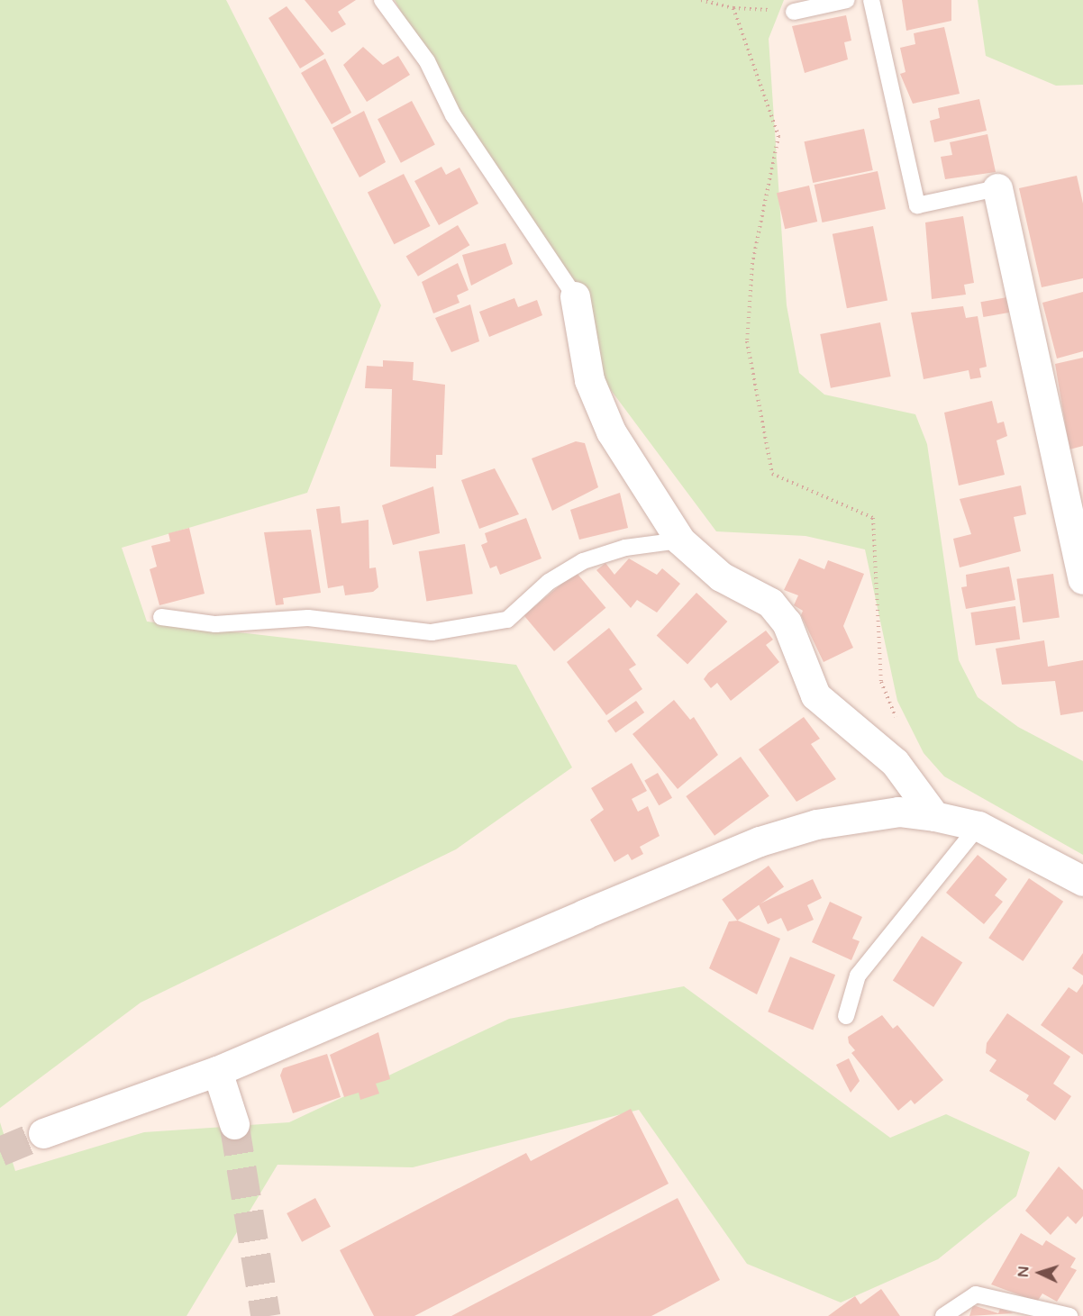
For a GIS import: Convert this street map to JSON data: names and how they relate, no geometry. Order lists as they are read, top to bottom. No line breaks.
{"north":"left"}
